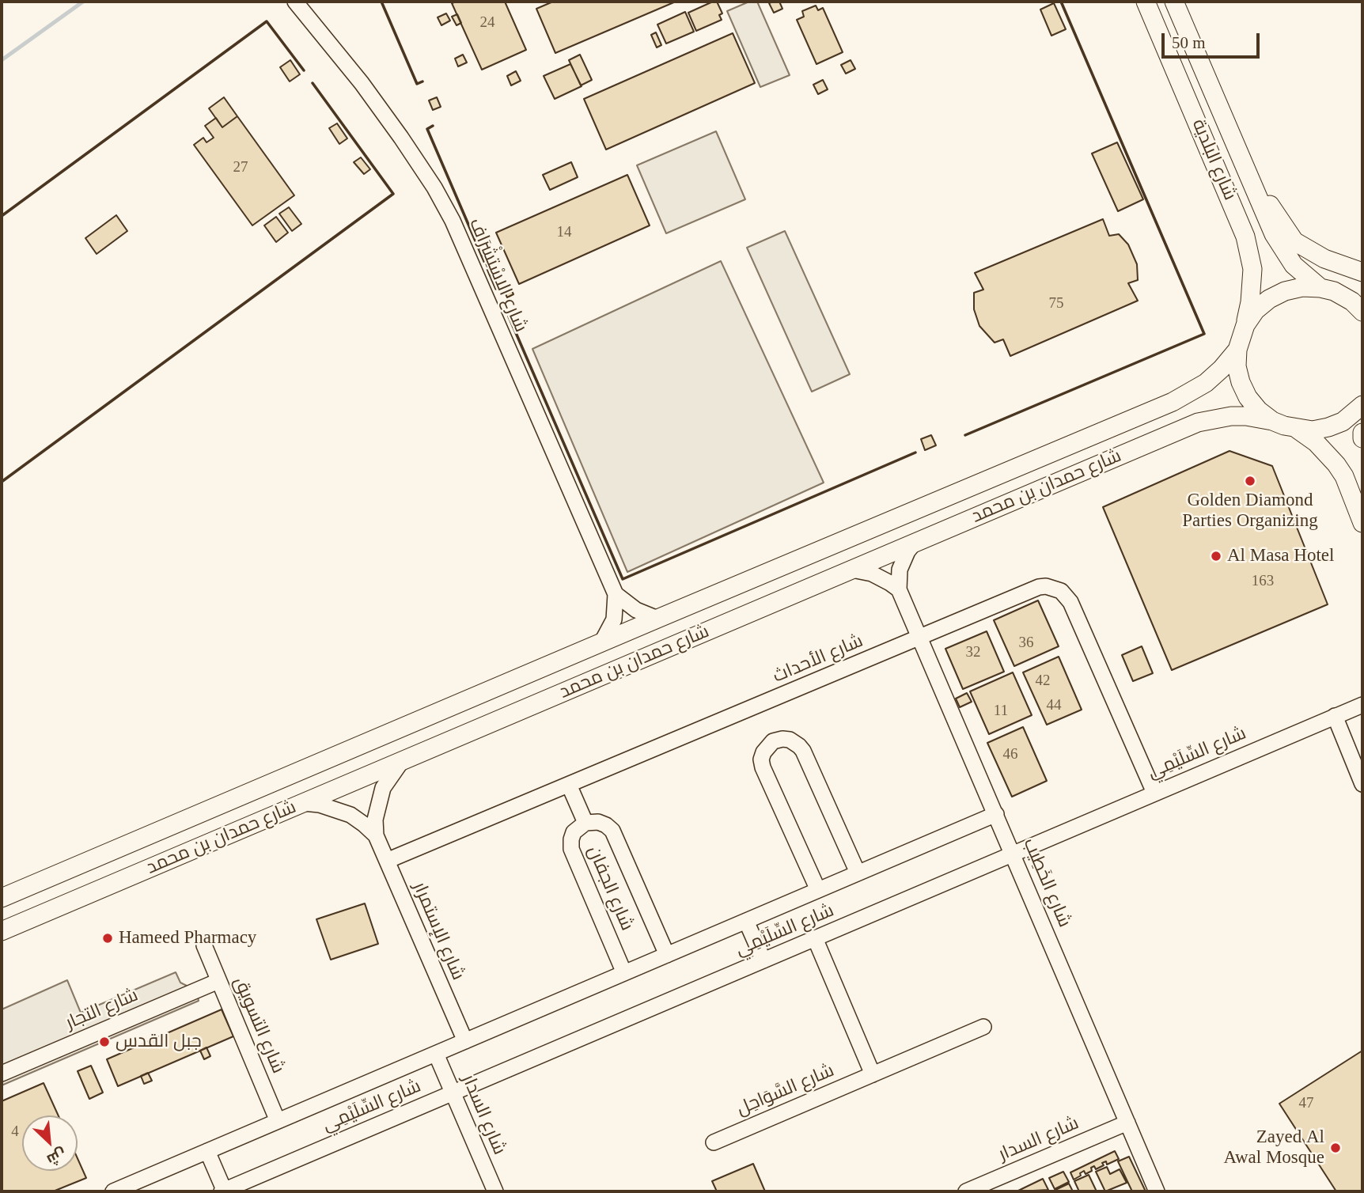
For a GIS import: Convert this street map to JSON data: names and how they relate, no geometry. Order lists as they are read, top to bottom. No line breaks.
{"streets":{"main road":["شارع البلدية","شارع حمدان بن محمد"],"street":["شارع الاسْتِشْرَاف","شارع الأحداث","شارع السِّلَيْمِي","شارع الخَطِيب","شارع الجفان","شارع الإستمرار","شارع التجار","شارع التسويق","شارع السَّوَاحِل","شارع السدار"]},"crossings":[["شارع الاسْتِشْرَاف","شارع حمدان بن محمد"],["شارع حمدان بن محمد","شارع الخَطِيب"],["شارع حمدان بن محمد","شارع الإستمرار"],["شارع الأحداث","شارع السِّلَيْمِي"],["شارع الأحداث","شارع الخَطِيب"],["شارع الأحداث","شارع الجفان"],["شارع الأحداث","شارع الإستمرار"],["شارع السِّلَيْمِي","شارع الخَطِيب"],["شارع السِّلَيْمِي","شارع الجفان"],["شارع السِّلَيْمِي","شارع الإستمرار"],["شارع السِّلَيْمِي","شارع التسويق"],["شارع السِّلَيْمِي","شارع السدار"],["شارع الخَطِيب","شارع السدار"],["شارع التجار","شارع التسويق"]],"places":["Golden Diamond Parties Organizing","Al Masa Hotel","Hameed Pharmacy","جبل القدس","Zayed Al Awal Mosque"],"house_numbers":["24","27","14","75","163","36","32","42","44","11","46","47","4"],"scale_bar":"50 m","north":"bottom right"}
